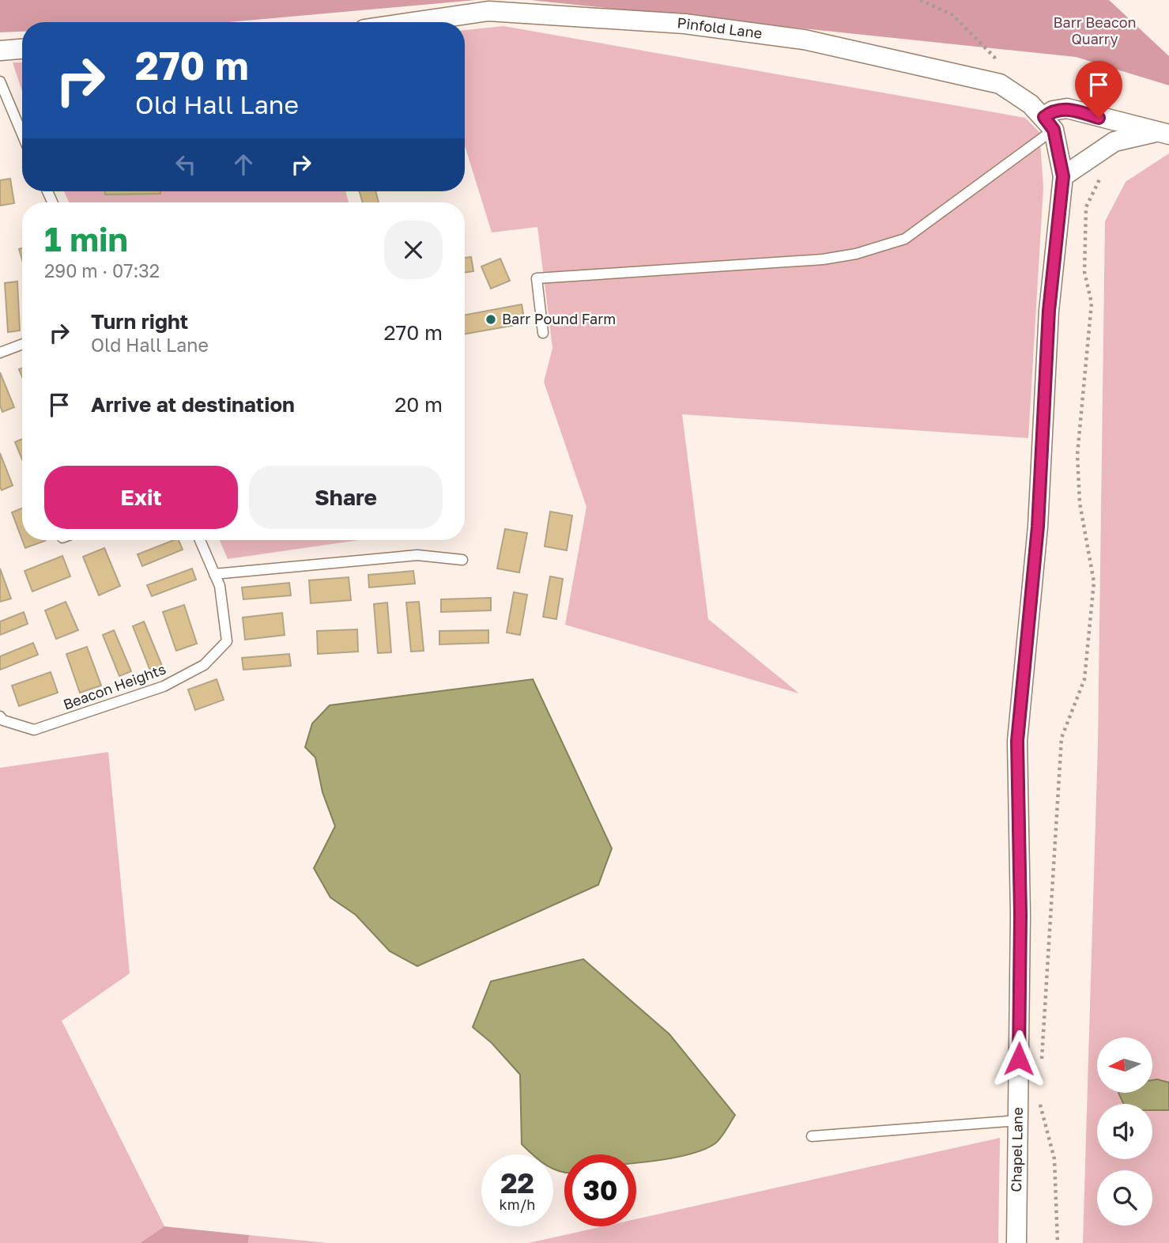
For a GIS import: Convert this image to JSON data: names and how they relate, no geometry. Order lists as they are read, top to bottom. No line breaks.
{"streets":{"street":["Pinfold Lane","Chapel Lane"],"lane":["Beacon Heights"]},"crossings":[["Pinfold Lane","Chapel Lane"]],"parks":["Barr Beacon Quarry"],"places":["Barr Pound Farm"],"north":"left","page":{"turn":["270 m","Old Hall Lane"],"heading":["1 min","290 m · 07:32"],"list":[{"name":"Turn right","note":"Old Hall Lane","value":"270 m"},{"name":"Arrive at destination","value":"20 m"}],"buttons":["Exit","Share"],"speed":"22 km/h","limit":"30"}}
